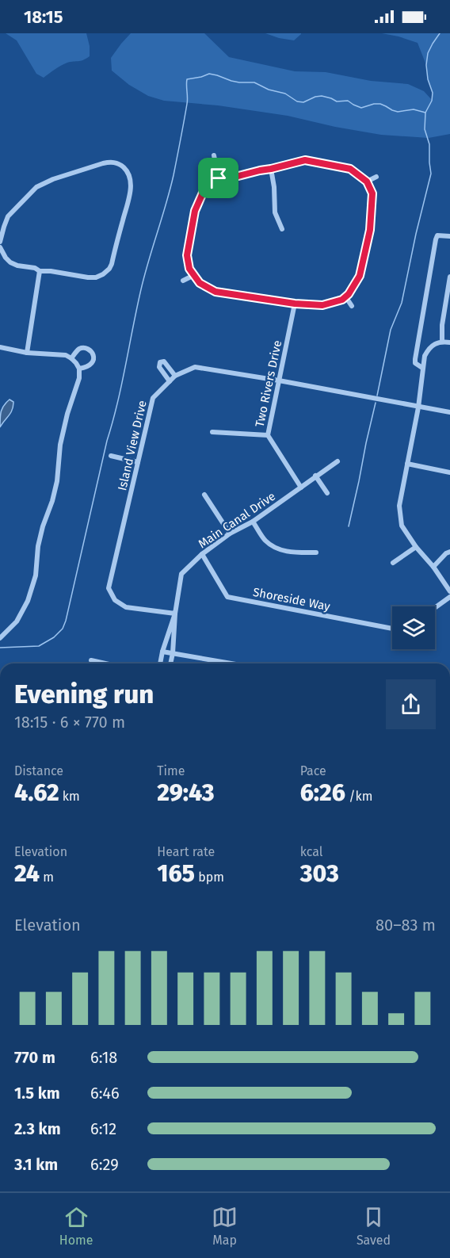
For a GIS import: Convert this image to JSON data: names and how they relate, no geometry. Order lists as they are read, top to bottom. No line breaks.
{"streets":{"street":["Two Rivers Drive","Island View Drive","Main Canal Drive","Shoreside Way"]},"crossings":[["Two Rivers Drive","Island View Drive"],["Two Rivers Drive","Main Canal Drive"],["Island View Drive","Main Canal Drive"],["Main Canal Drive","Shoreside Way"]],"page":{"status":"18:15","heading":["Evening run","18:15 · 6 × 770 m"],"stats":[["Distance","4.62 km"],["Time","29:43"],["Pace","6:26 /km"],["Elevation","24 m"],["Heart rate","165 bpm"],["kcal","303"]],"chart":["Elevation","80–83 m"],"list":[{"name":"770 m","note":"6:18"},{"name":"1.5 km","note":"6:46"},{"name":"2.3 km","note":"6:12"},{"name":"3.1 km","note":"6:29"}],"tabs":["Home","Map","Saved"]}}
